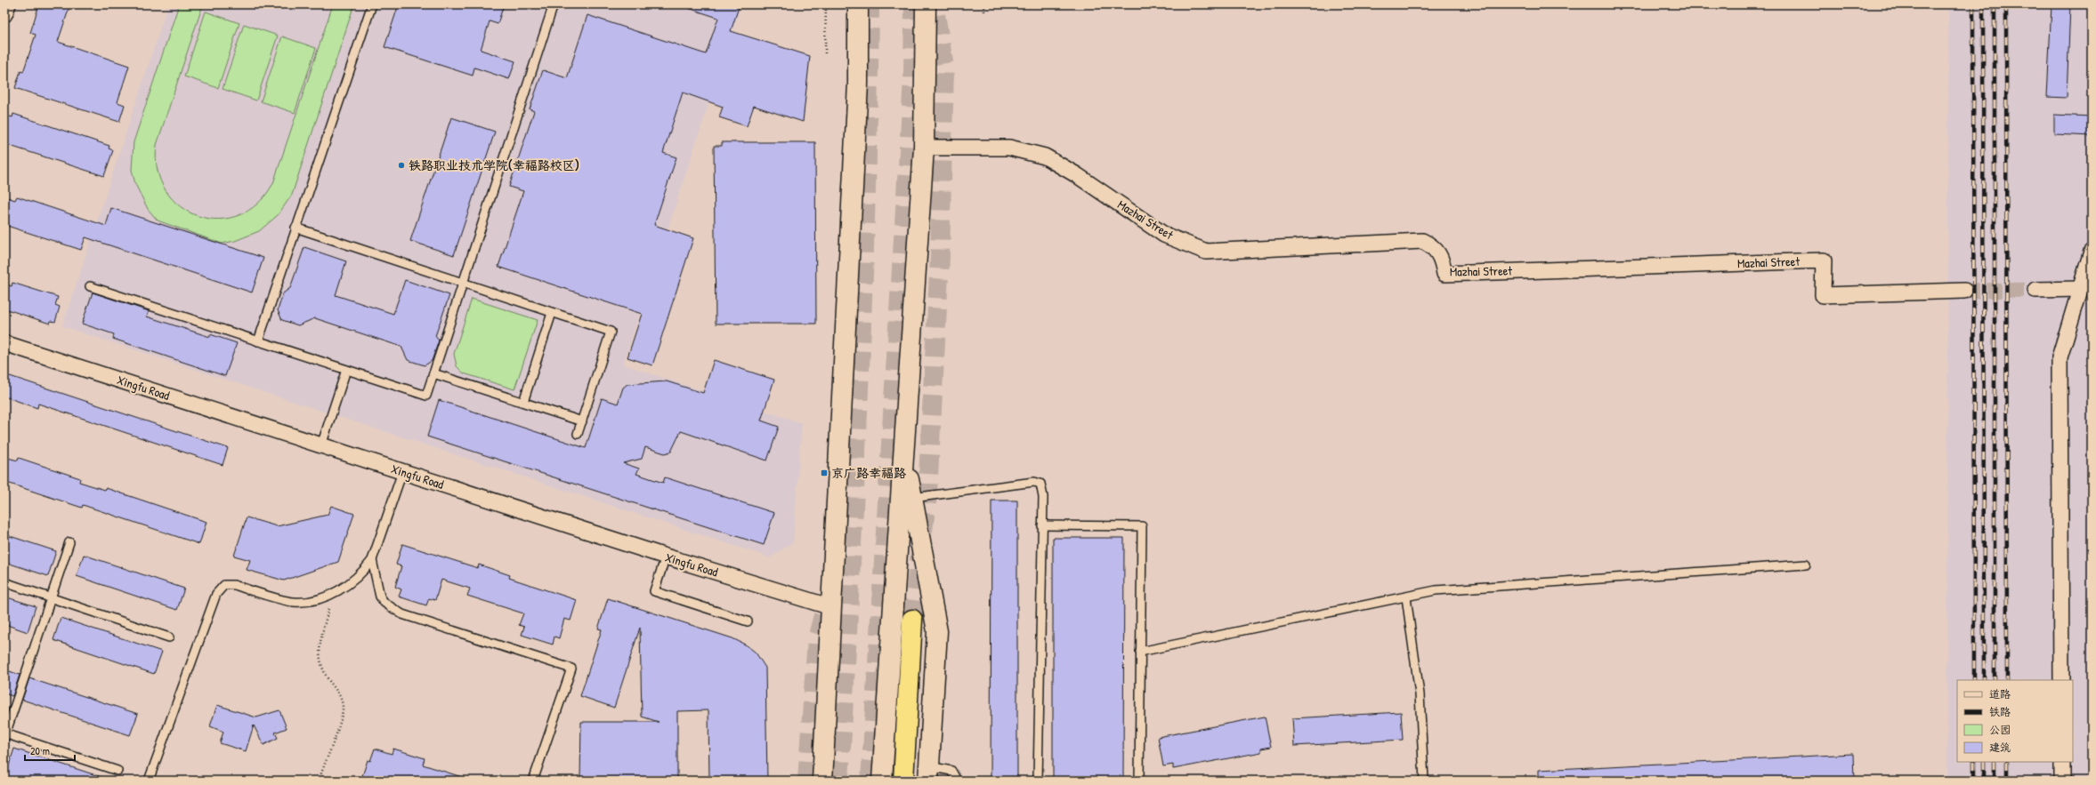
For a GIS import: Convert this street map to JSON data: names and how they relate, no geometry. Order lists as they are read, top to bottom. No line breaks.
{"streets":{"street":["Mazhai Street","Xingfu Road"]},"places":{"other":["铁路职业技术学院(幸福路校区)"],"transit":["京广路幸福路"]},"legend":["道路","铁路","公园","建筑"],"scale_bar":"20 m"}
